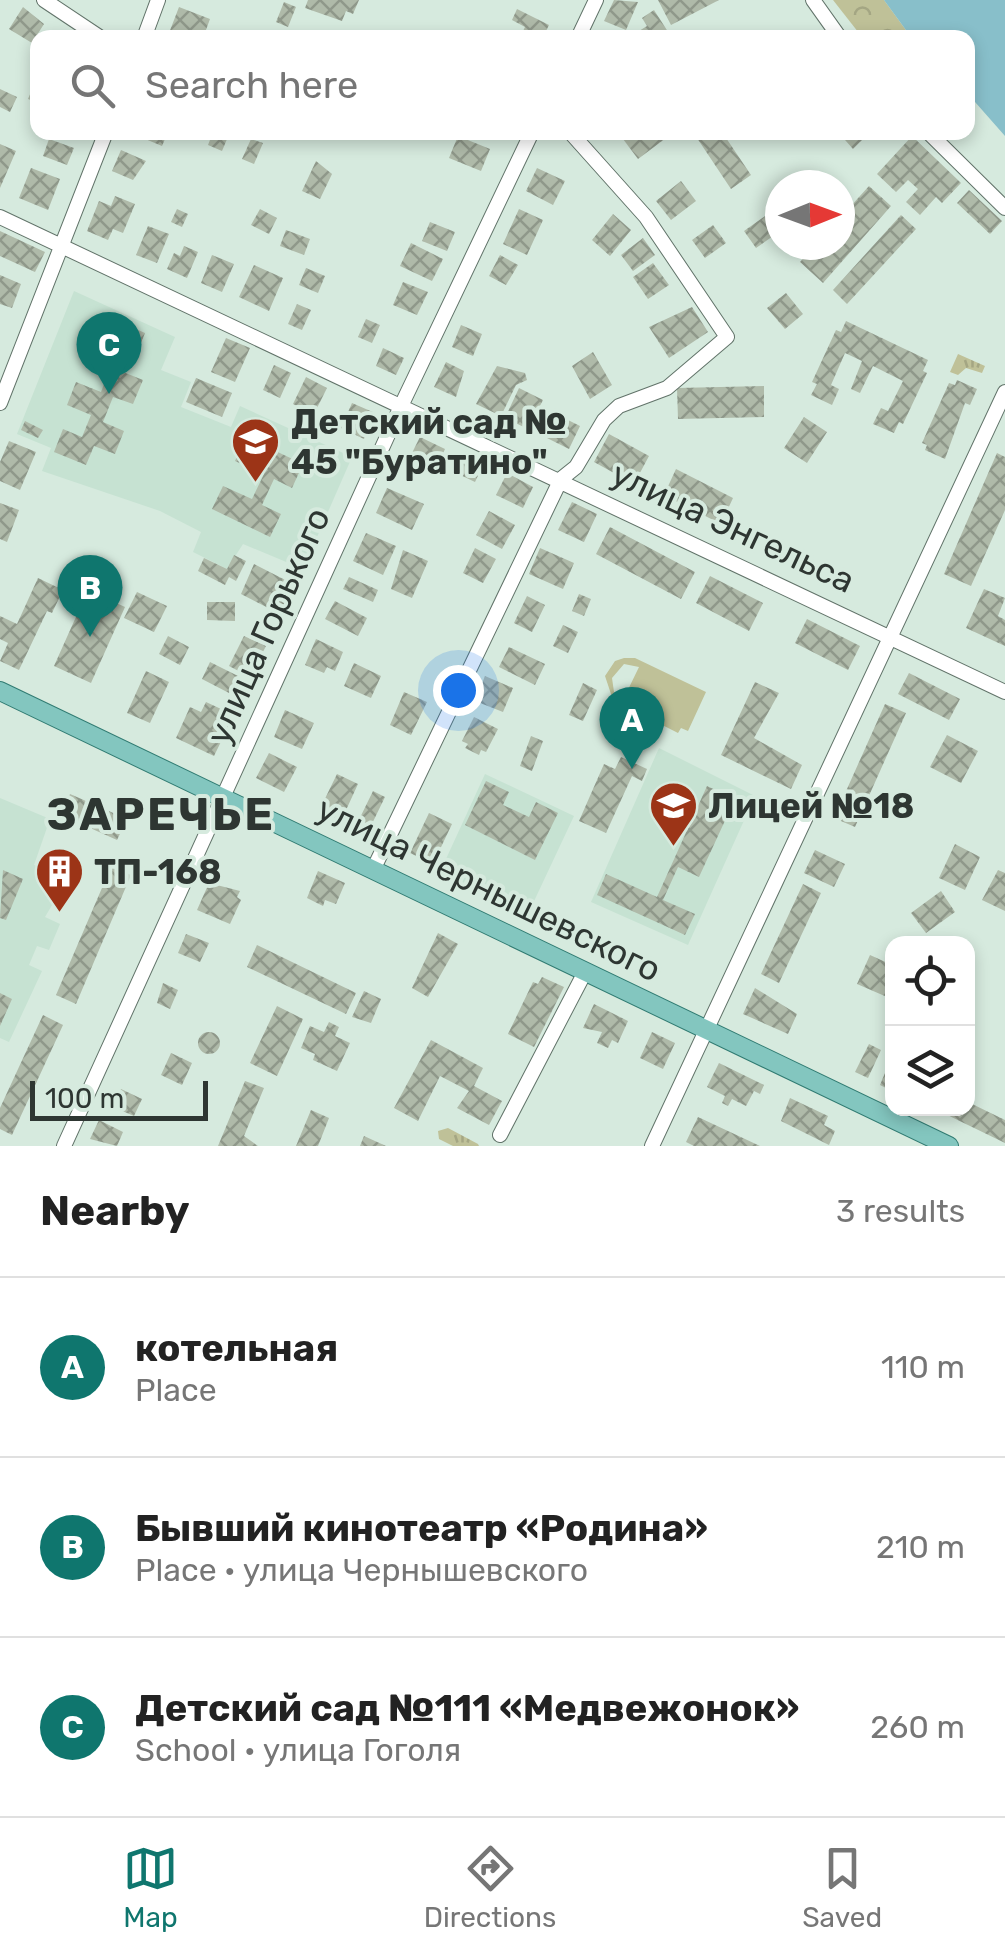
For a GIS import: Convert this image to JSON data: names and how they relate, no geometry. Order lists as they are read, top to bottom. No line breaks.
{"streets":{"main road":["улица Чернышевского"],"street":["улица Энгельса","улица Горького"]},"crossings":[["улица Энгельса","улица Горького"],["улица Горького","улица Чернышевского"]],"districts":["ЗАРЕЧЬЕ"],"places":{"school or university":["Детский сад № 45 \"Буратино\"","Лицей №18"],"building":["ТП-168"]},"scale_bar":"100 m","north":"right","page":{"search":"Search here","pins":["C","B","A"],"scale":"100 m","heading":["Nearby","3 results"],"list":[{"mark":"A","name":"котельная","note":"Place","value":"110 m"},{"mark":"B","name":"Бывший кинотеатр «Родина»","note":"Place · улица Чернышевского","value":"210 m"},{"mark":"C","name":"Детский сад №111 «Медвежонок»","note":"School · улица Гоголя","value":"260 m"}],"nav":["Map","Directions","Saved"]}}
